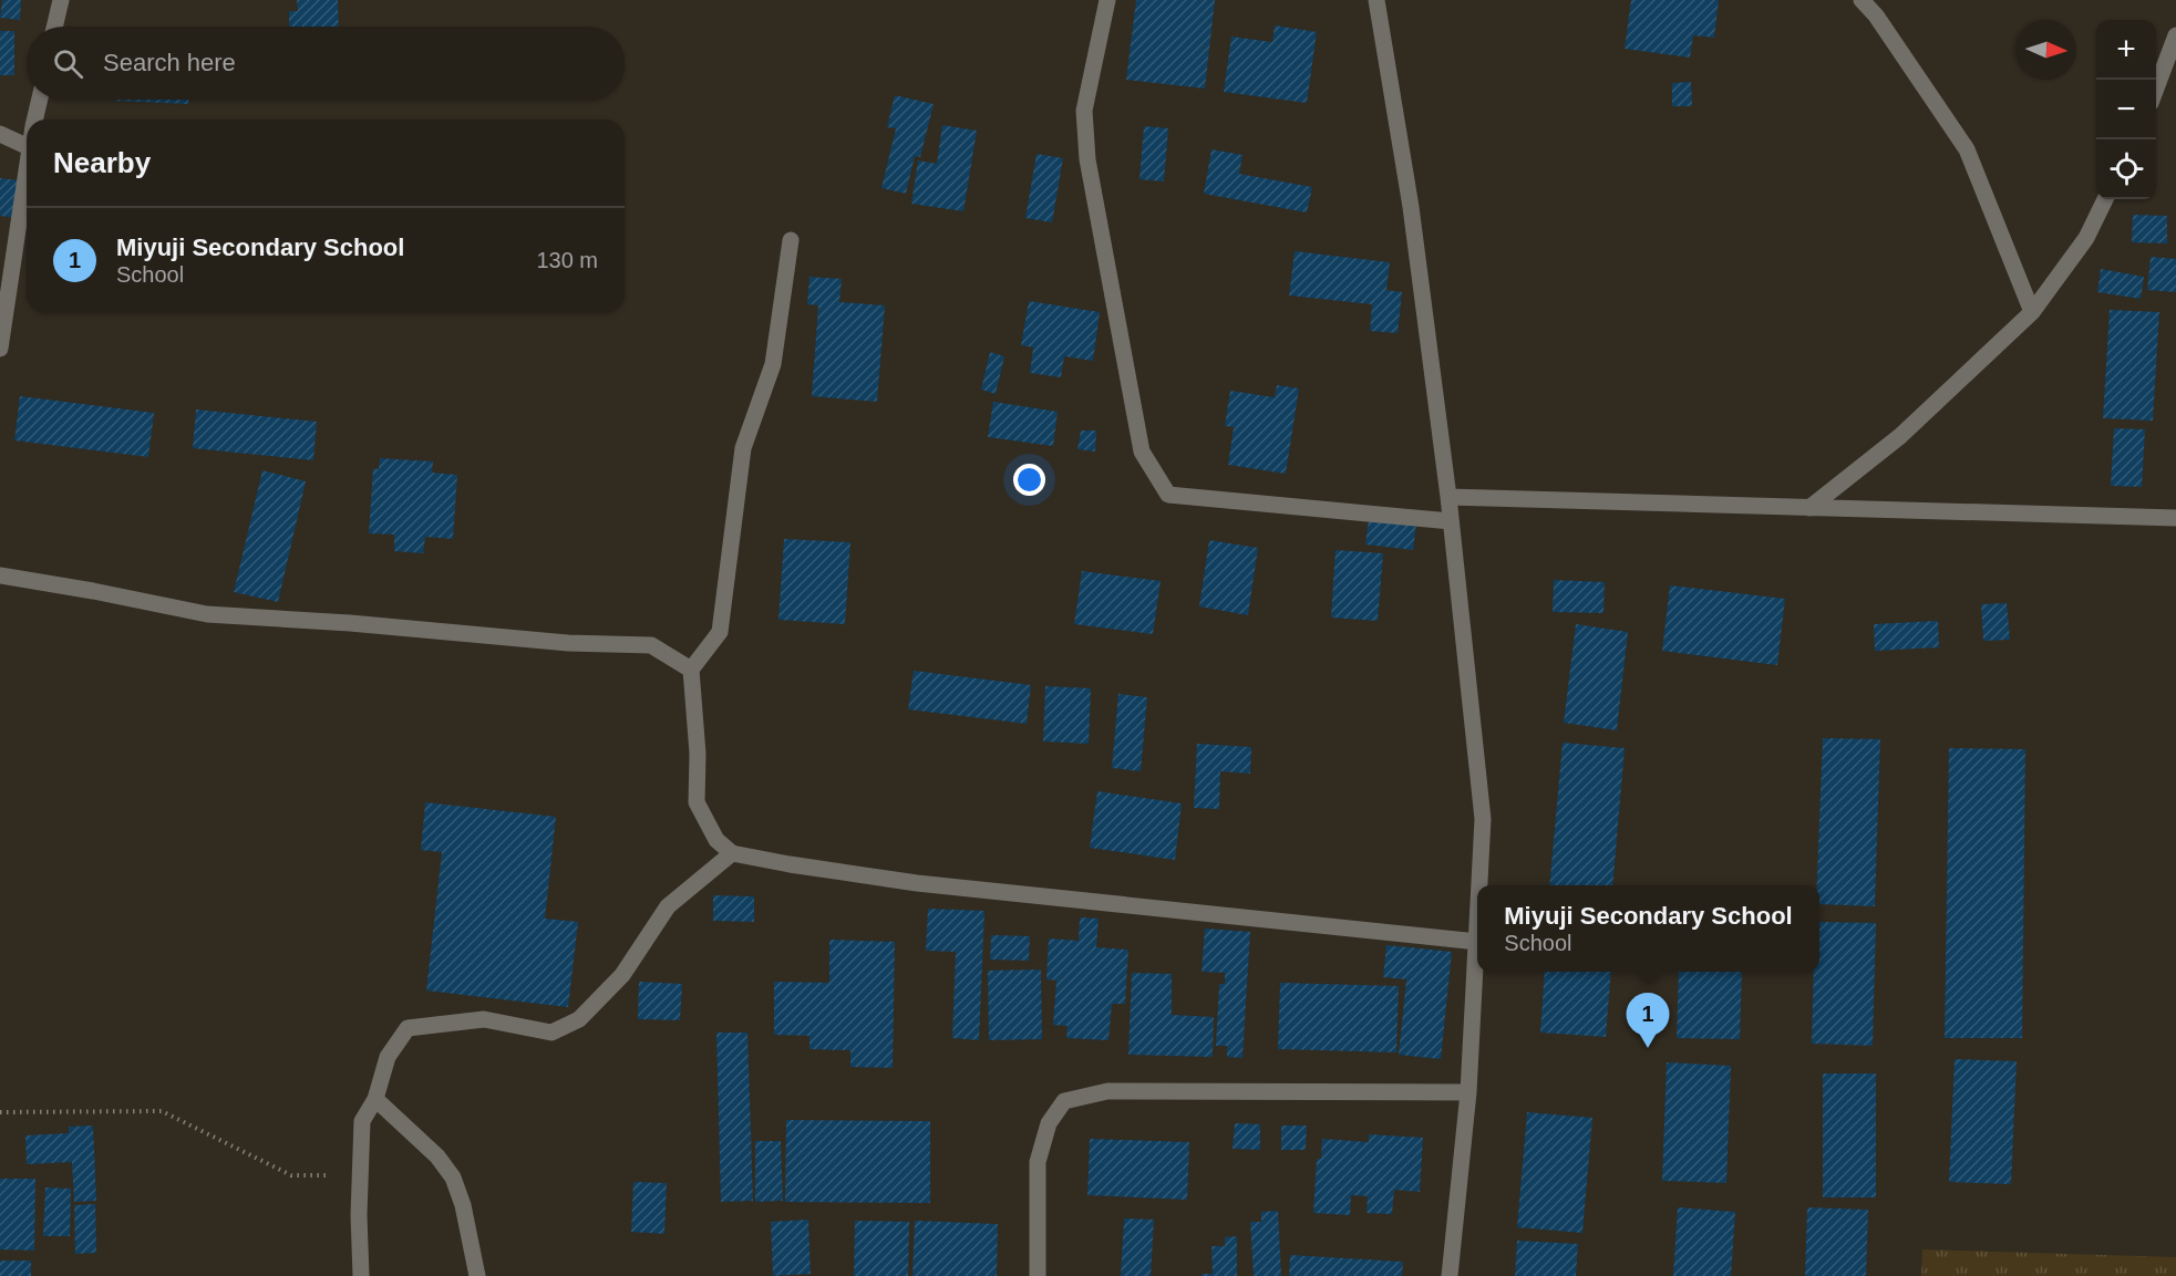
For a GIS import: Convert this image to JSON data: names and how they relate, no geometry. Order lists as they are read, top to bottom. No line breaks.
{"north":"right","page":{"map_buttons":["+","−"],"search":"Search here","heading":"Nearby","list":[{"mark":"1","name":"Miyuji Secondary School","note":"School","value":"130 m"}],"popup":["Miyuji Secondary School","School"],"pins":"1"}}
